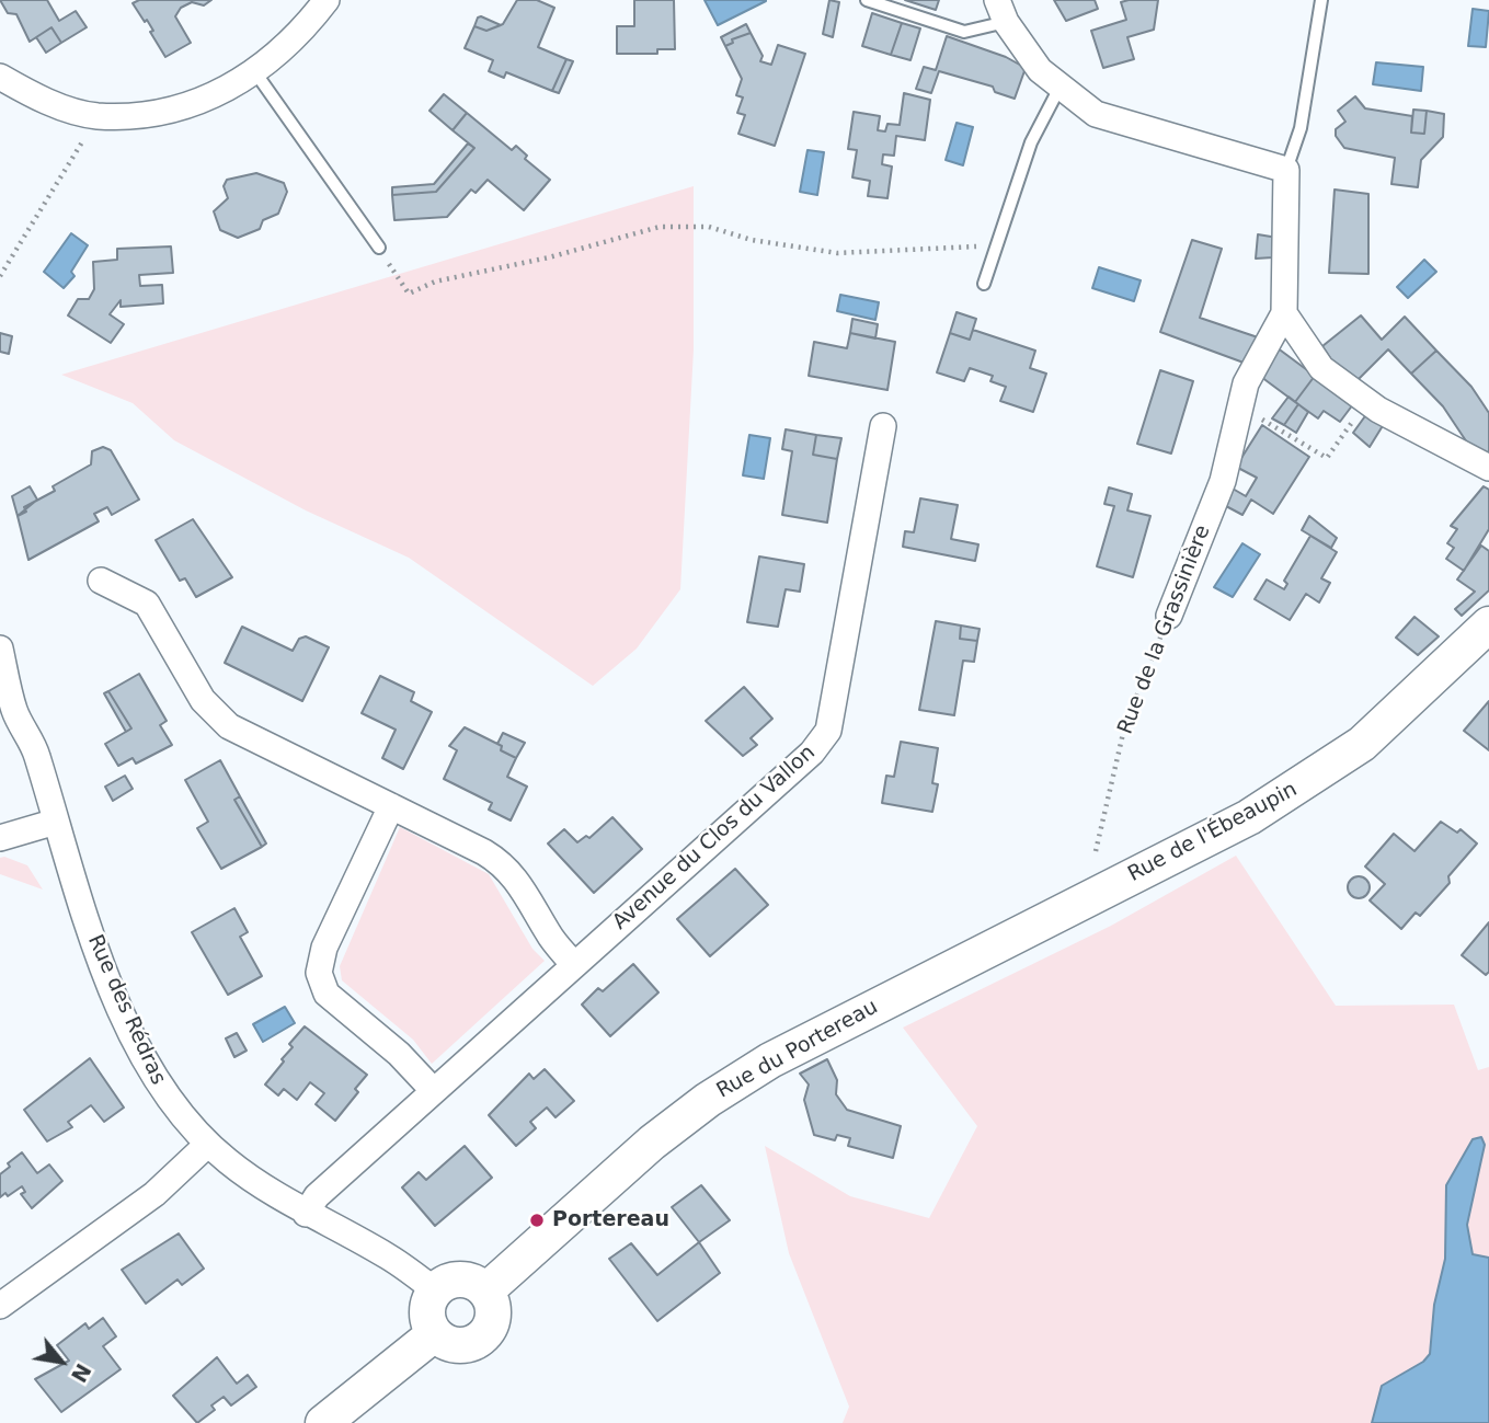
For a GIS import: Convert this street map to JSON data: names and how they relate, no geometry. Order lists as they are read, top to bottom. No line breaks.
{"streets":{"street":["Rue de la Grassinière","Rue de l'Ébeaupin","Avenue du Clos du Vallon","Rue des Rédras","Rue du Portereau"]},"crossings":[["Rue de l'Ébeaupin","Rue du Portereau"],["Avenue du Clos du Vallon","Rue des Rédras"],["Rue des Rédras","Rue du Portereau"]],"places":["Portereau"],"north":"bottom right"}
